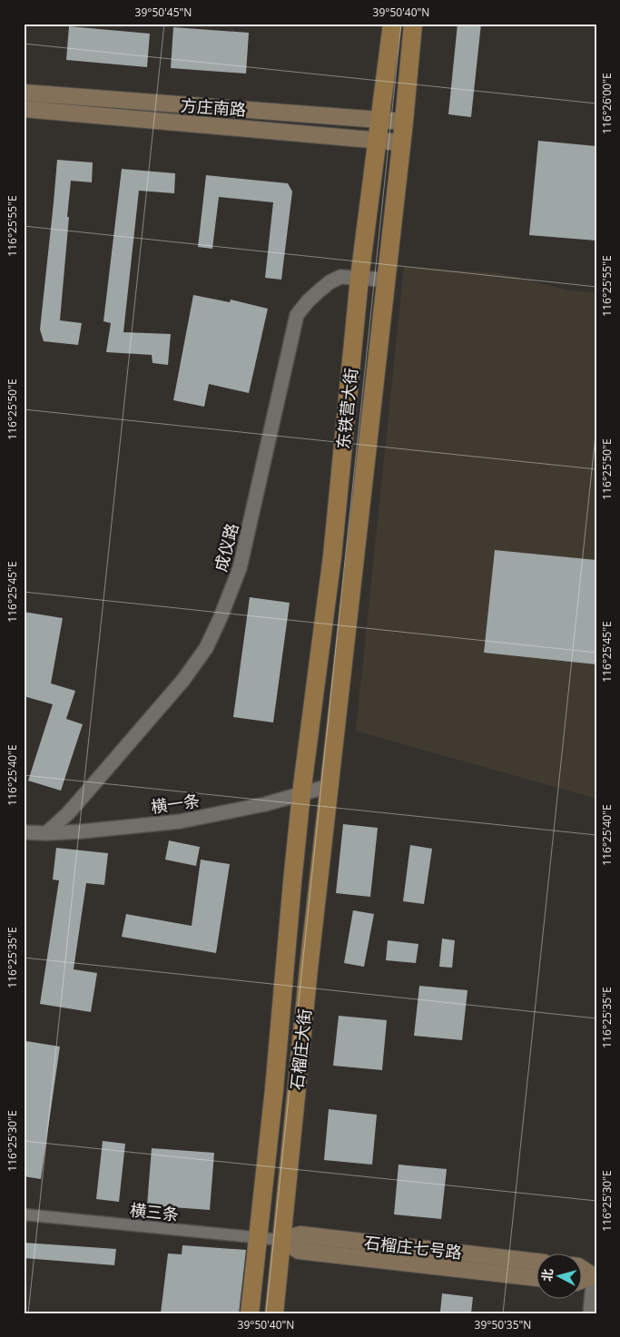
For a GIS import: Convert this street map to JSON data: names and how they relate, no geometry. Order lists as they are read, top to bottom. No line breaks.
{"streets":{"main road":["方庄南路","东铁营大街","石榴庄大街","石榴庄七号路"],"street":["成仪路","横一条","横三条"]},"crossings":[["方庄南路","东铁营大街"],["东铁营大街","成仪路"],["东铁营大街","横一条"],["东铁营大街","石榴庄大街"],["成仪路","横一条"],["横一条","石榴庄大街"],["石榴庄大街","横三条"],["石榴庄大街","石榴庄七号路"],["横三条","石榴庄七号路"]],"north":"left","coordinates":["39°50'45\"N","39°50'40\"N","116°26'00\"E","116°25'55\"E","116°25'50\"E","116°25'45\"E","116°25'40\"E","116°25'35\"E","116°25'30\"E","39°50'35\"N"]}
